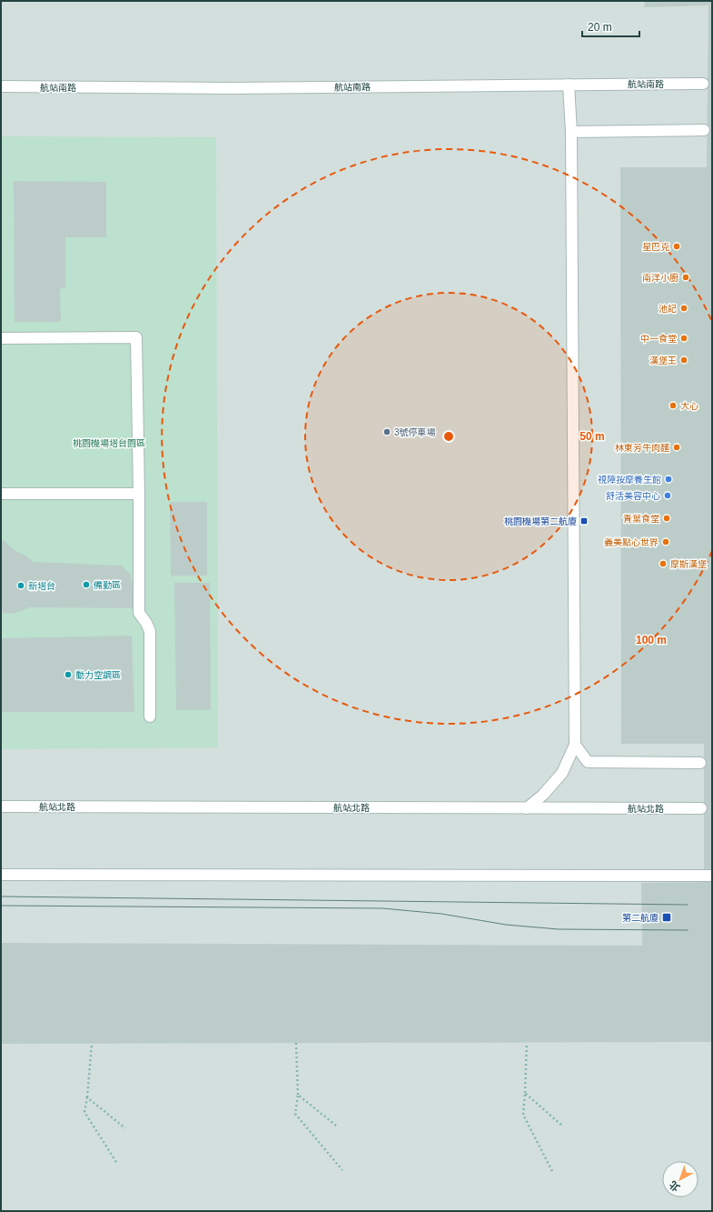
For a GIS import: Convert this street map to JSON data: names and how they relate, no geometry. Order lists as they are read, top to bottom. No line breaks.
{"streets":{"street":["航站南路","航站北路"]},"parks":["桃園機場塔台園區"],"places":{"other":["星巴克","南洋小廚","池記","中一食堂","漢堡王","大心","3號停車場","林東芳牛肉麵","視障按摩養生館","舒活美容中心","青葉食堂","義美點心世界","摩斯漢堡","備勤區","新塔台","動力空調區"],"transit":["桃園機場第二航廈","第二航廈"]},"scale_bar":"20 m","north":"bottom left","rings":["50 m","100 m"]}
